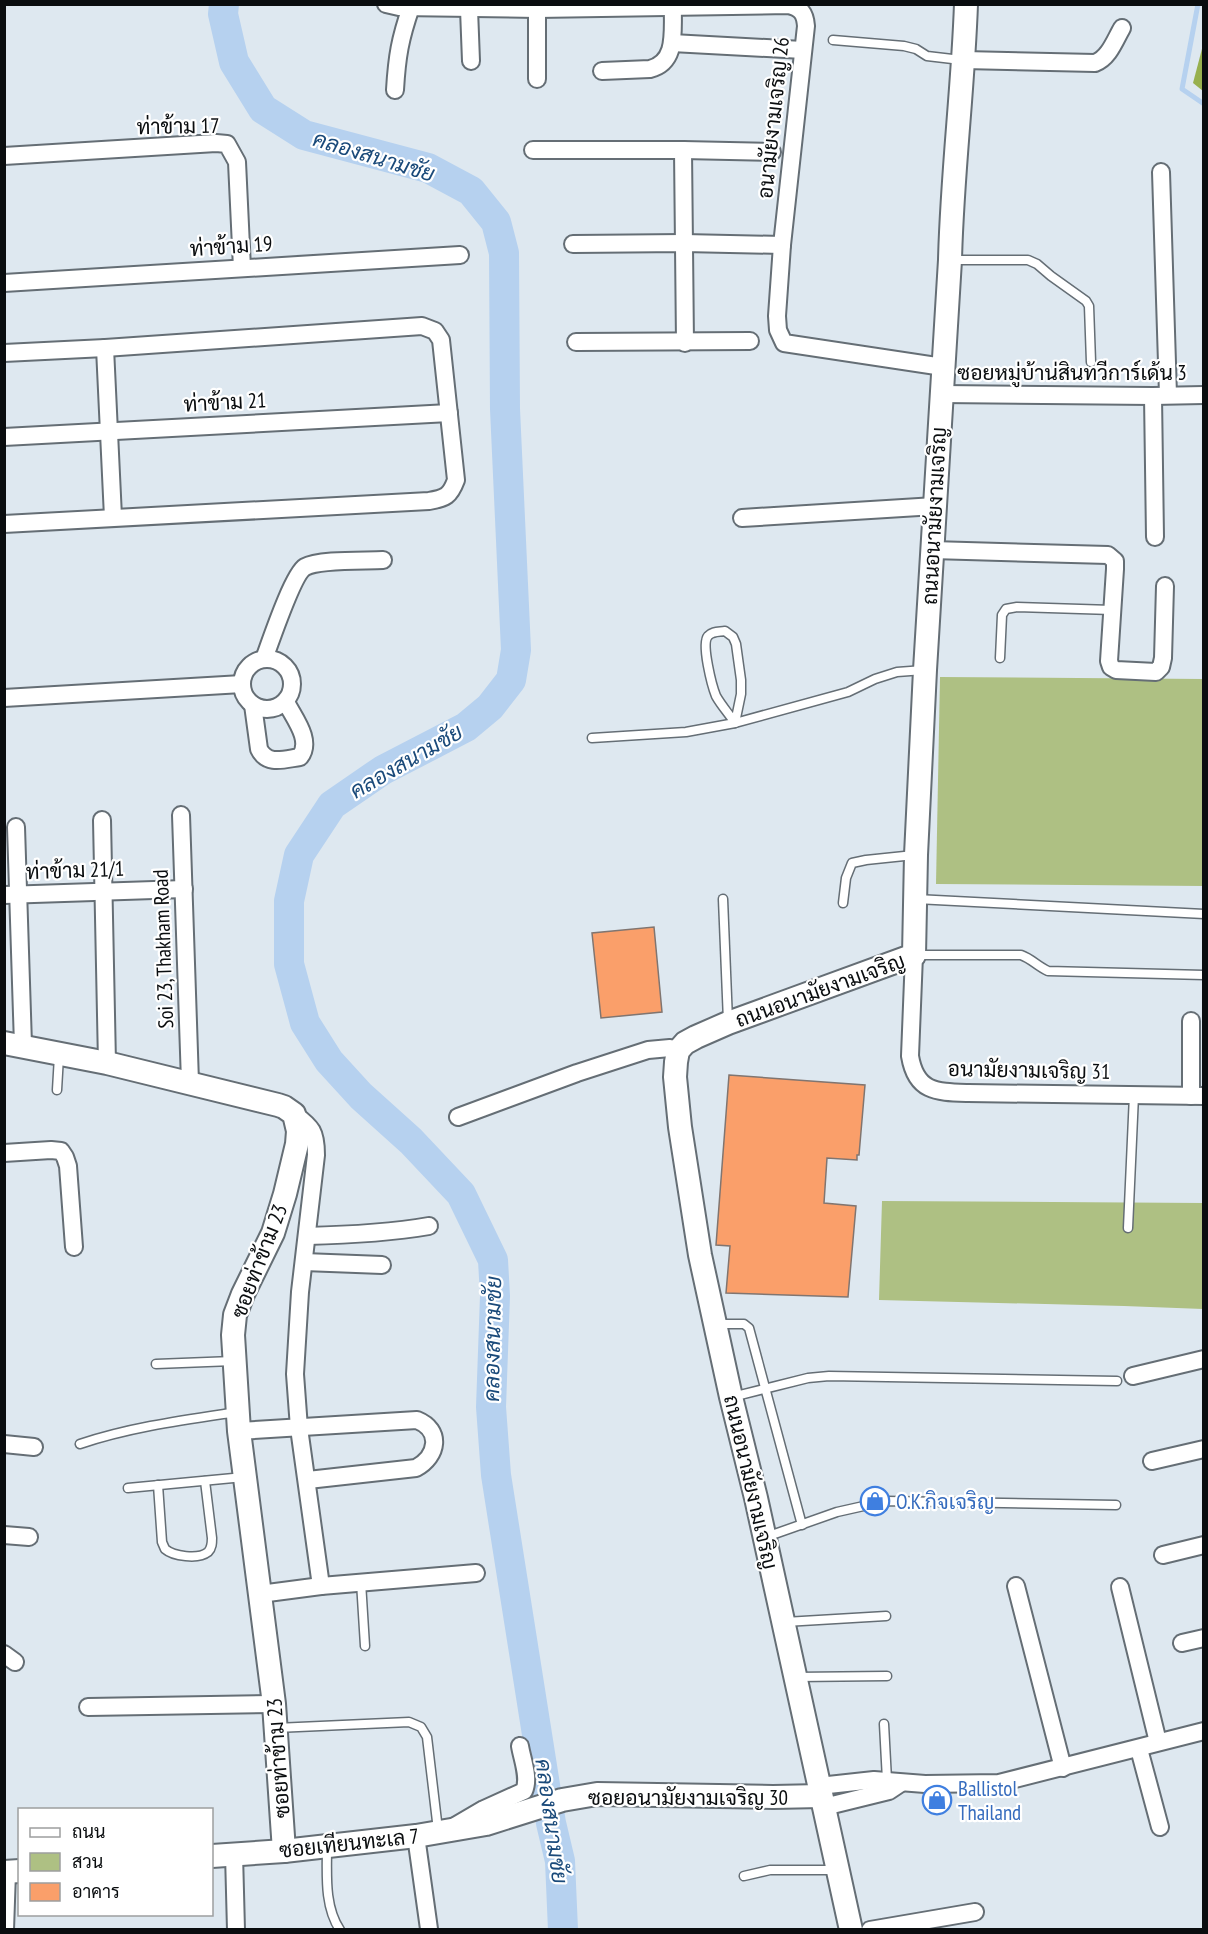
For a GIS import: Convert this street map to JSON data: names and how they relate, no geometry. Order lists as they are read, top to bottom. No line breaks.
{"streets":{"street":["อนามัยงามเจริญ 26","ท่าข้าม 17","ท่าข้าม 19","ซอยหมู่บ้าน่สินทวีการ์เด้น 3","ท่าข้าม 21","ถนนอนามัยงามเจริญ","ท่าข้าม 21/1","Soi 23, Thakham Road","อนามัยงามเจริญ 31","ซอยท่าข้าม 23","ซอยอนามัยงามเจริญ 30","ซอยเทียนทะเล 7"]},"crossings":[["อนามัยงามเจริญ 26","ถนนอนามัยงามเจริญ"],["ท่าข้าม 17","ท่าข้าม 19"],["ซอยหมู่บ้าน่สินทวีการ์เด้น 3","ถนนอนามัยงามเจริญ"],["ถนนอนามัยงามเจริญ","อนามัยงามเจริญ 31"],["ถนนอนามัยงามเจริญ","ซอยอนามัยงามเจริญ 30"],["ท่าข้าม 21/1","Soi 23, Thakham Road"],["ซอยท่าข้าม 23","ซอยเทียนทะเล 7"],["ซอยอนามัยงามเจริญ 30","ซอยเทียนทะเล 7"]],"water":["คลองสนามชัย"],"places":{"shop":["O.K.กิจเจริญ","Ballistol Thailand"]},"legend":["ถนน","สวน","อาคาร"]}
